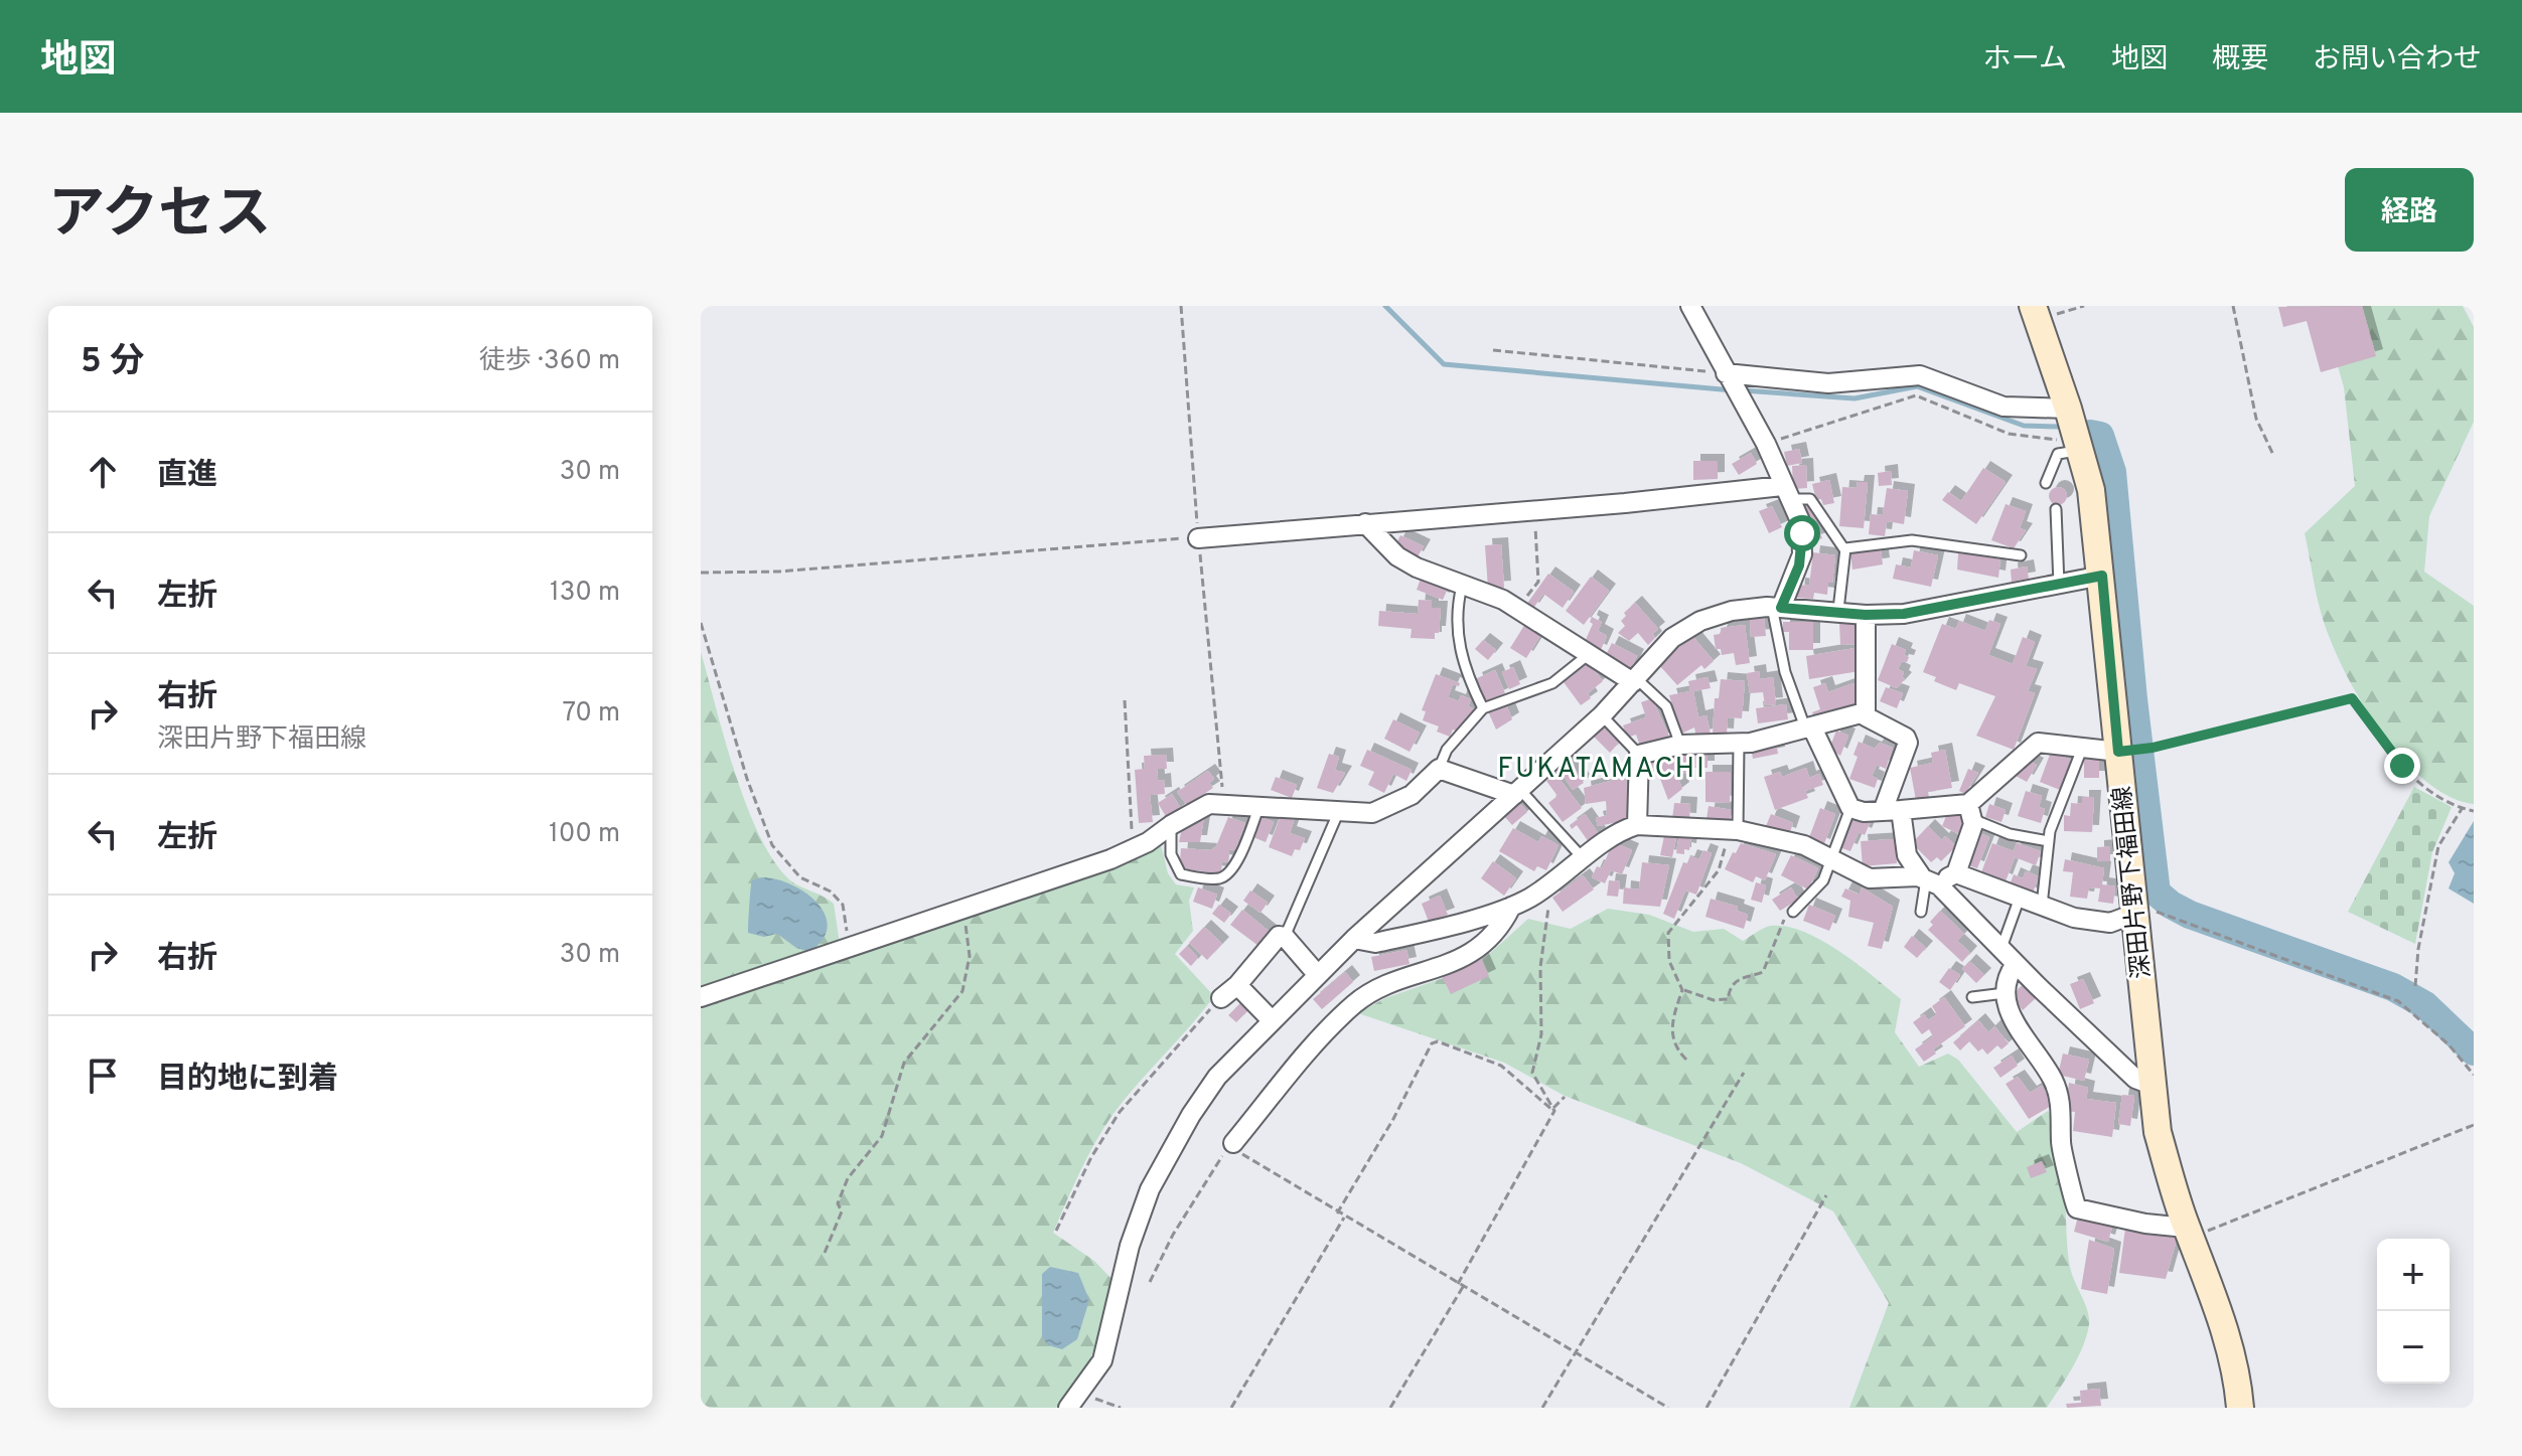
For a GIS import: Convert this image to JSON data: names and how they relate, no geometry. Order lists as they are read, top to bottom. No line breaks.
{"streets":{"main road":["深田片野下福田線"]},"districts":["FUKATAMACHI"],"page":{"header":"地図","nav":["ホーム","地図","概要","お問い合わせ"],"title":"アクセス","buttons":"経路","heading":["5 分","徒歩 · 360 m"],"list":[["直進","30 m"],["左折","130 m"],["右折","深田片野下福田線","70 m"],["左折","100 m"],["右折","30 m"],"目的地に到着"],"map_buttons":["+","−"]}}
